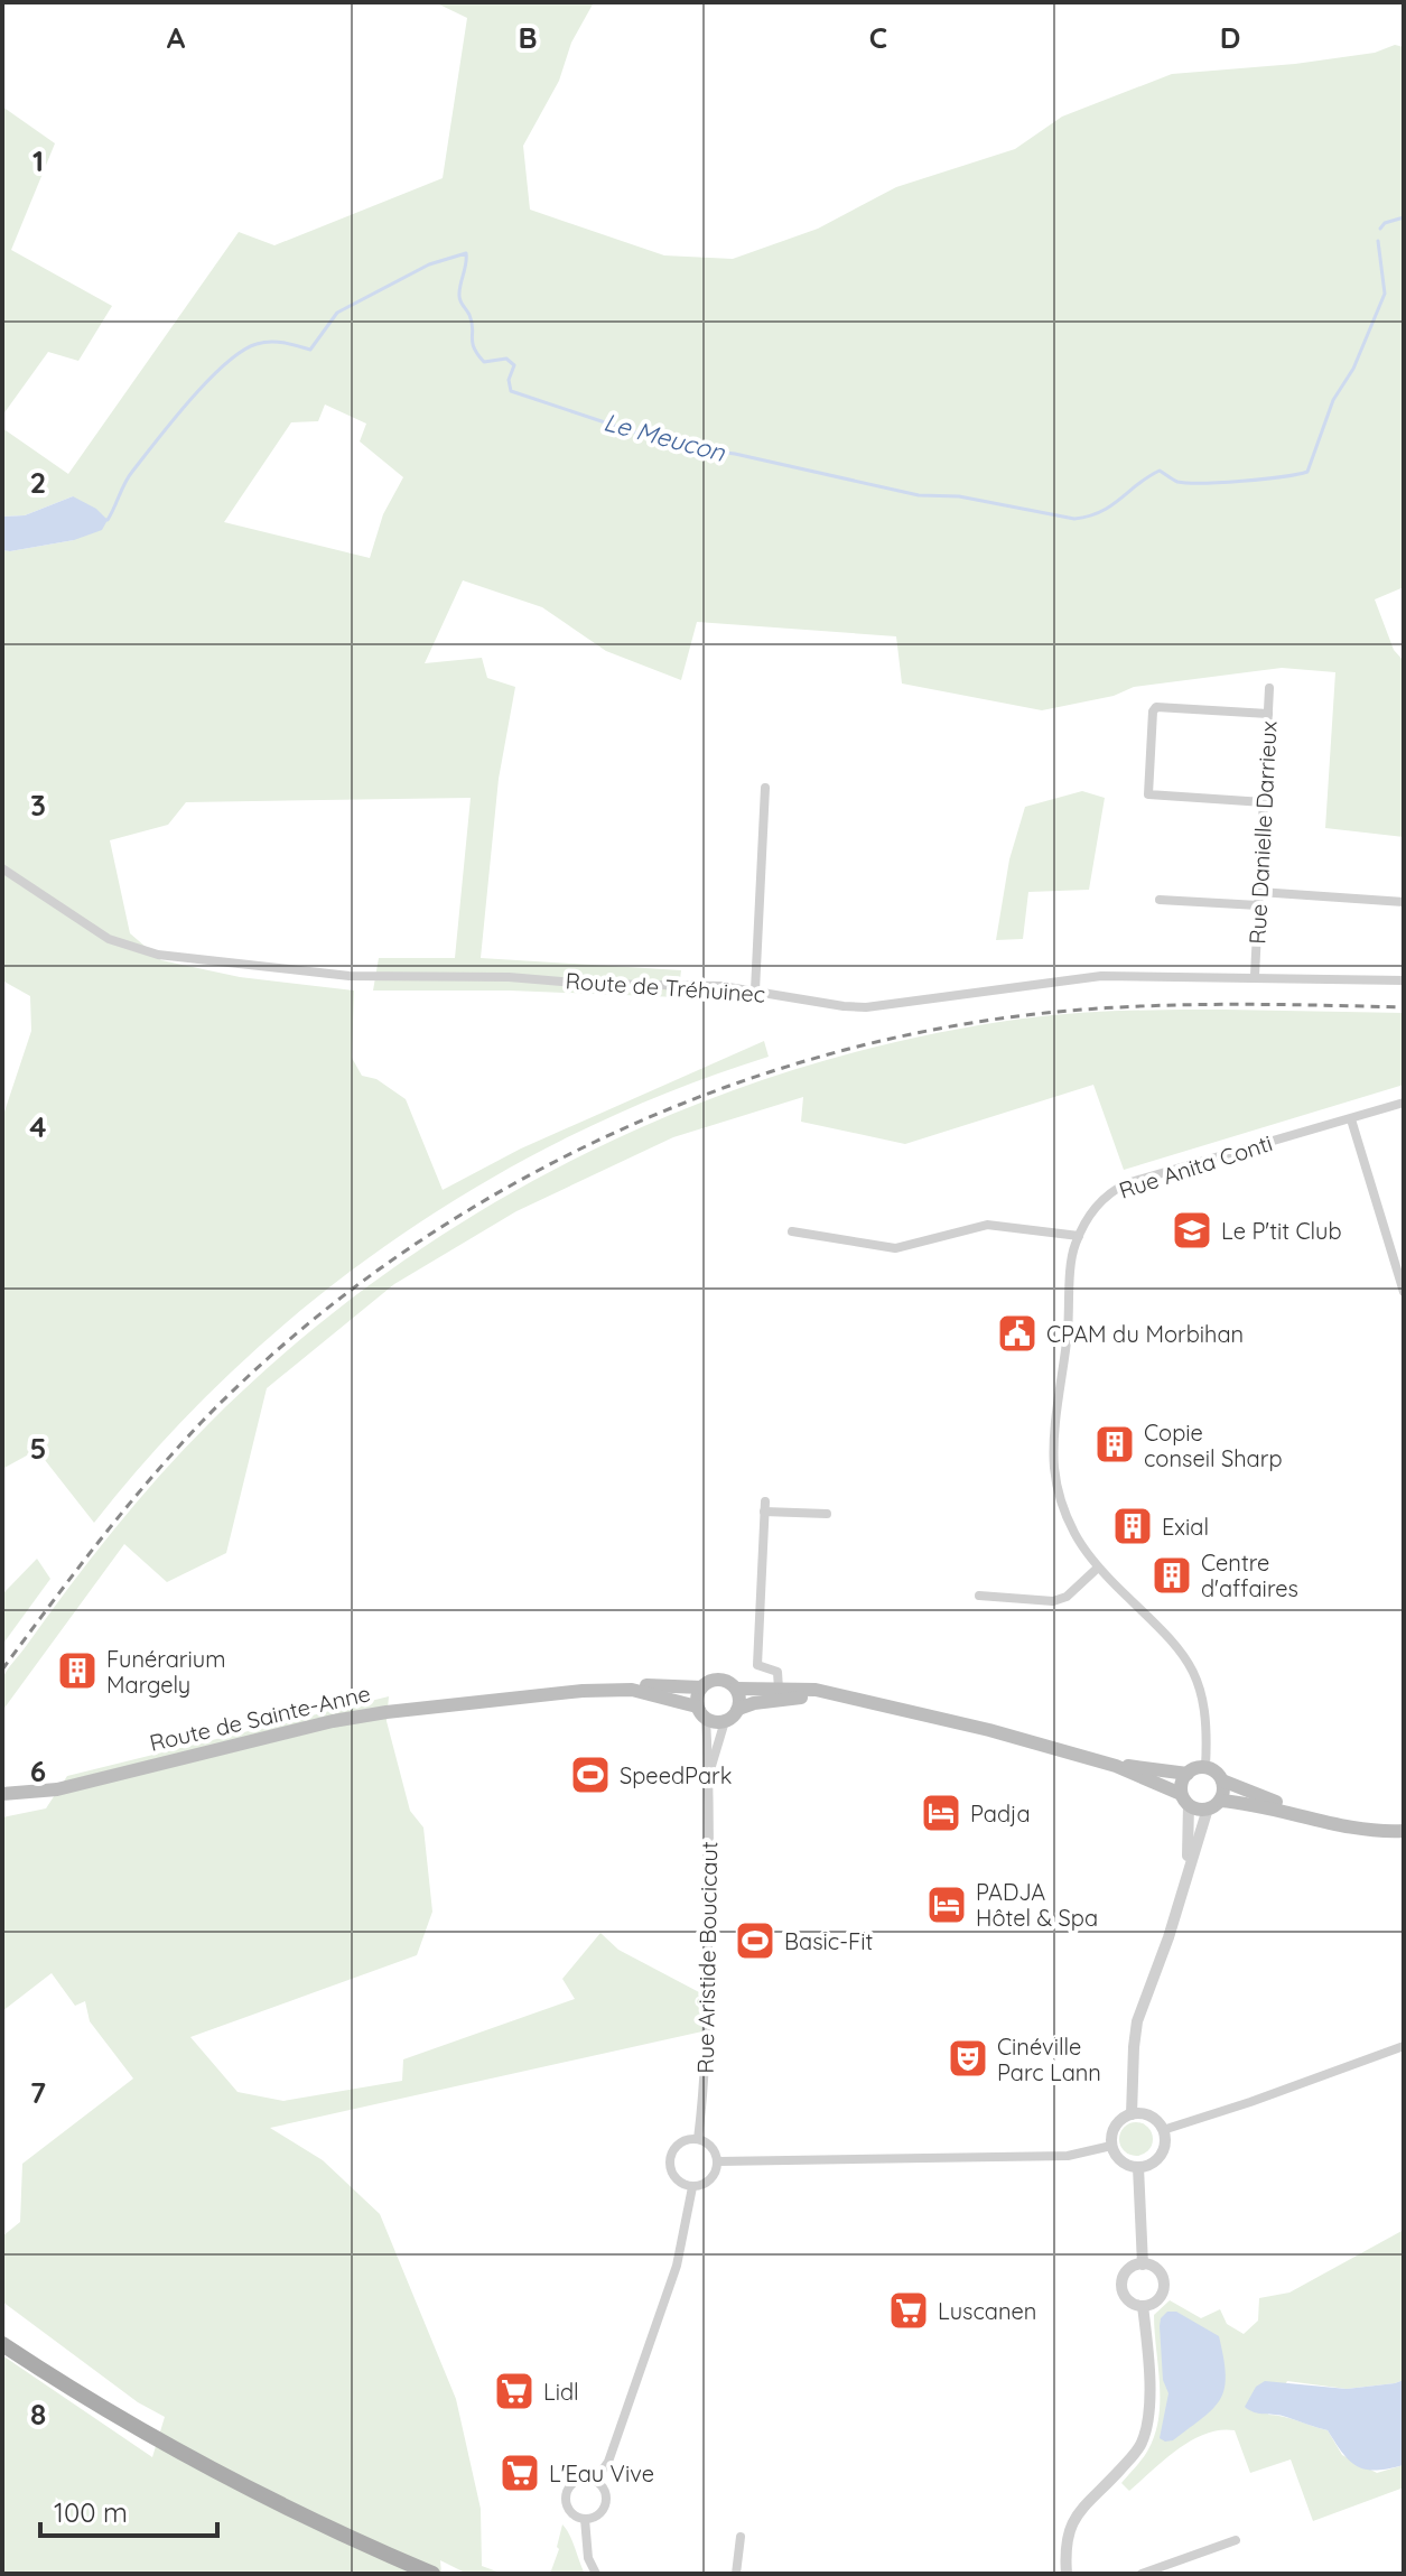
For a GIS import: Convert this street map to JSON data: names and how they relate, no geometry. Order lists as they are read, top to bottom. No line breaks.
{"streets":{"main road":["Route de Sainte-Anne"],"street":["Rue Danielle Darrieux","Route de Tréhuinec","Rue Anita Conti","Rue Aristide Boucicaut"]},"crossings":[["Rue Danielle Darrieux","Route de Tréhuinec"],["Route de Sainte-Anne","Rue Aristide Boucicaut"]],"water":["Le Meucon"],"places":{"school or university":["Le P'tit Club"],"public building":["CPAM du Morbihan"],"building":["Copie conseil Sharp","Exial","Centre d'affaires","Funérarium Margely"],"sports":["SpeedPark","Basic-Fit"],"hotel":["Padja","PADJA Hôtel & Spa"],"theatre":["Cinéville Parc Lann"],"supermarket":["Luscanen","Lidl","L'Eau Vive"]},"scale_bar":"100 m","grid":{"columns":["A","B","C","D"],"rows":["1","2","3","4","5","6","7","8"]}}
